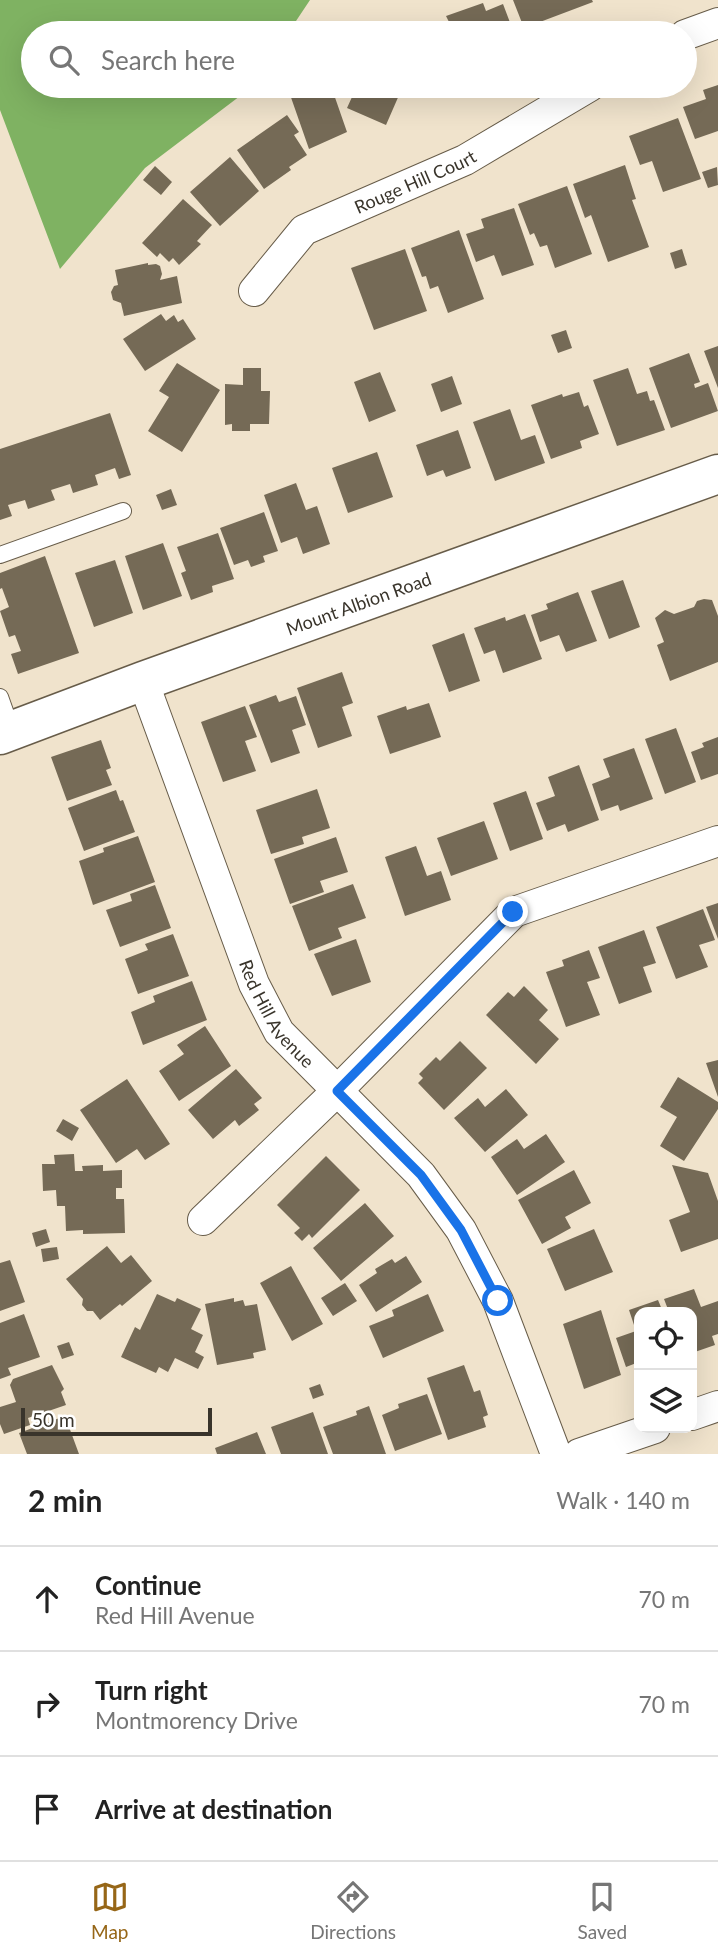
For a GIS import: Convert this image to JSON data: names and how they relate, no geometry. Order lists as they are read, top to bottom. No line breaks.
{"streets":{"street":["Rouge Hill Court","Mount Albion Road","Red Hill Avenue"]},"crossings":[["Mount Albion Road","Red Hill Avenue"]],"scale_bar":"50 m","page":{"search":"Search here","scale":"50 m","heading":["2 min","Walk · 140 m"],"list":[["Continue","Red Hill Avenue","70 m"],["Turn right","Montmorency Drive","70 m"],"Arrive at destination"],"nav":["Map","Directions","Saved"]}}
